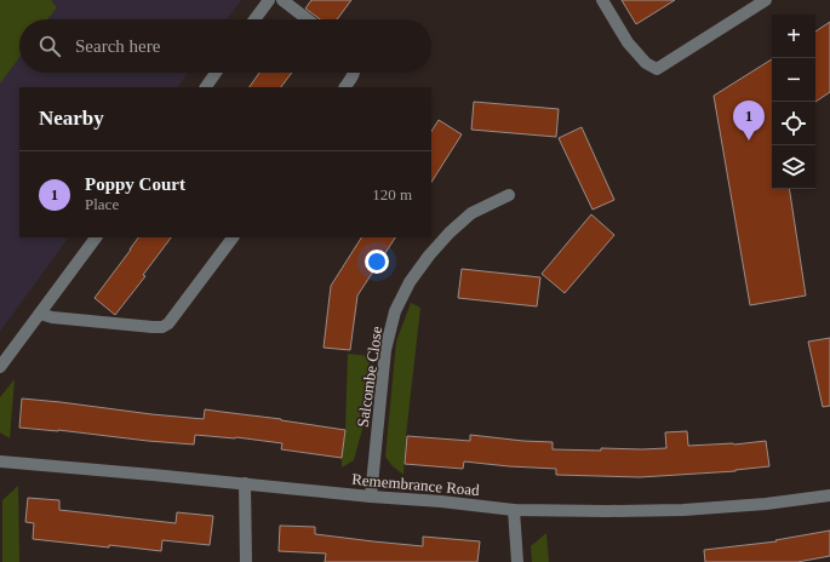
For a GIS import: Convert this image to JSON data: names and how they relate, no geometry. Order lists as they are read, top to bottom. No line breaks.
{"streets":{"street":["Salcombe Close","Remembrance Road"]},"crossings":[["Salcombe Close","Remembrance Road"]],"page":{"map_buttons":["+","−"],"search":"Search here","heading":"Nearby","pins":"1","list":[{"mark":"1","name":"Poppy Court","note":"Place","value":"120 m"}]}}
